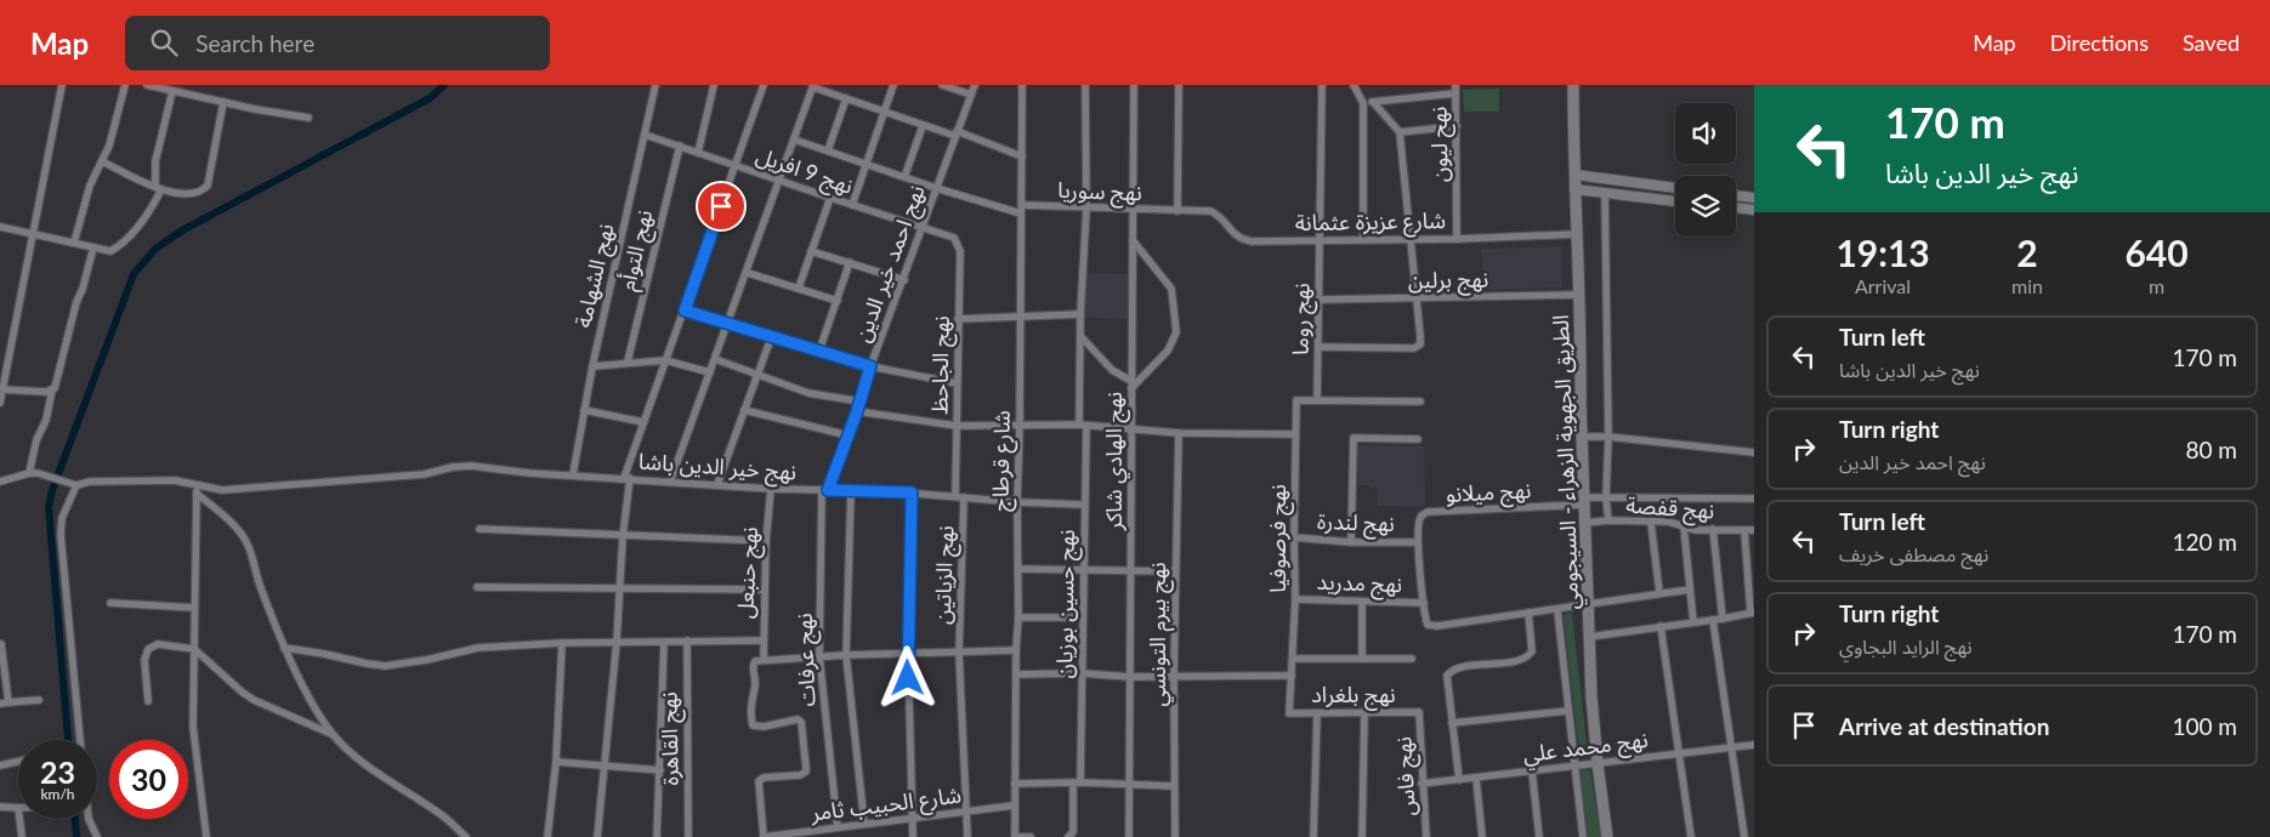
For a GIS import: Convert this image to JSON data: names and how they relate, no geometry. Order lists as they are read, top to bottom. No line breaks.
{"streets":{"main road":["الطريق الجهوية الزهراء - السيجومي"],"street":["نهح ليون","نهج 9 افريل","نهج سوريا","شارع عزيزة عثمانة","نهج التوأم","نهج احمد خير الدين","نهج الشهامة","نهج برلين","نهج روما","نهج الجاحظ","شارع قرطاج","نهج الهادي شاكر","نهج خير الدين باشا","نهج ميلانو","نهج قفصة","نهج لندرة","نهج فرصوفيا","نهج حنبعل","نهج الزياتين","نهج مدريد","نهج حسين بوزيان","نهج بيرم التونسي","نهج عرفات","نهج بلغراد","نهج القاهرة","نهج محمد علي","نهج فاس","شارع الحبيب ثامر"]},"crossings":[["نهح ليون","شارع عزيزة عثمانة"],["نهج 9 افريل","نهج التوأم"],["نهج 9 افريل","نهج احمد خير الدين"],["نهج 9 افريل","نهج الشهامة"],["نهج 9 افريل","نهج الجاحظ"],["نهج سوريا","شارع عزيزة عثمانة"],["نهج سوريا","شارع قرطاج"],["نهج سوريا","نهج الهادي شاكر"],["نهج سوريا","نهج حسين بوزيان"],["شارع عزيزة عثمانة","نهج روما"],["شارع عزيزة عثمانة","الطريق الجهوية الزهراء - السيجومي"],["نهج احمد خير الدين","نهج خير الدين باشا"],["نهج احمد خير الدين","نهج عرفات"],["نهج الشهامة","نهج خير الدين باشا"],["نهج برلين","نهج روما"],["نهج برلين","الطريق الجهوية الزهراء - السيجومي"],["نهج روما","نهج فرصوفيا"],["نهج الجاحظ","نهج خير الدين باشا"],["شارع قرطاج","نهج خير الدين باشا"],["شارع قرطاج","شارع الحبيب ثامر"],["الطريق الجهوية الزهراء - السيجومي","نهج ميلانو"],["الطريق الجهوية الزهراء - السيجومي","نهج قفصة"],["الطريق الجهوية الزهراء - السيجومي","نهج محمد علي"],["نهج خير الدين باشا","نهج حنبعل"],["نهج خير الدين باشا","نهج الزياتين"],["نهج خير الدين باشا","نهج حسين بوزيان"],["نهج خير الدين باشا","نهج عرفات"],["نهج ميلانو","نهج لندرة"],["نهج ميلانو","نهج مدريد"],["نهج لندرة","نهج فرصوفيا"],["نهج فرصوفيا","نهج مدريد"],["نهج فرصوفيا","نهج بلغراد"],["نهج حنبعل","شارع الحبيب ثامر"],["نهج الزياتين","شارع الحبيب ثامر"],["نهج عرفات","شارع الحبيب ثامر"],["نهج بلغراد","نهج فاس"],["نهج محمد علي","نهج فاس"]],"page":{"header":"Map","search":"Search here","nav":["Map","Directions","Saved"],"turn":["170 m","نهج خير الدين باشا"],"eta":["19:13","Arrival","2","min","640","m"],"list":[{"name":"Turn left","note":"نهج خير الدين باشا","value":"170 m"},{"name":"Turn right","note":"نهج احمد خير الدين","value":"80 m"},{"name":"Turn left","note":"نهج مصطفى خريف","value":"120 m"},{"name":"Turn right","note":"نهج الرايد البجاوي","value":"170 m"},{"name":"Arrive at destination","value":"100 m"}],"speed":"23 km/h","limit":"30"}}
